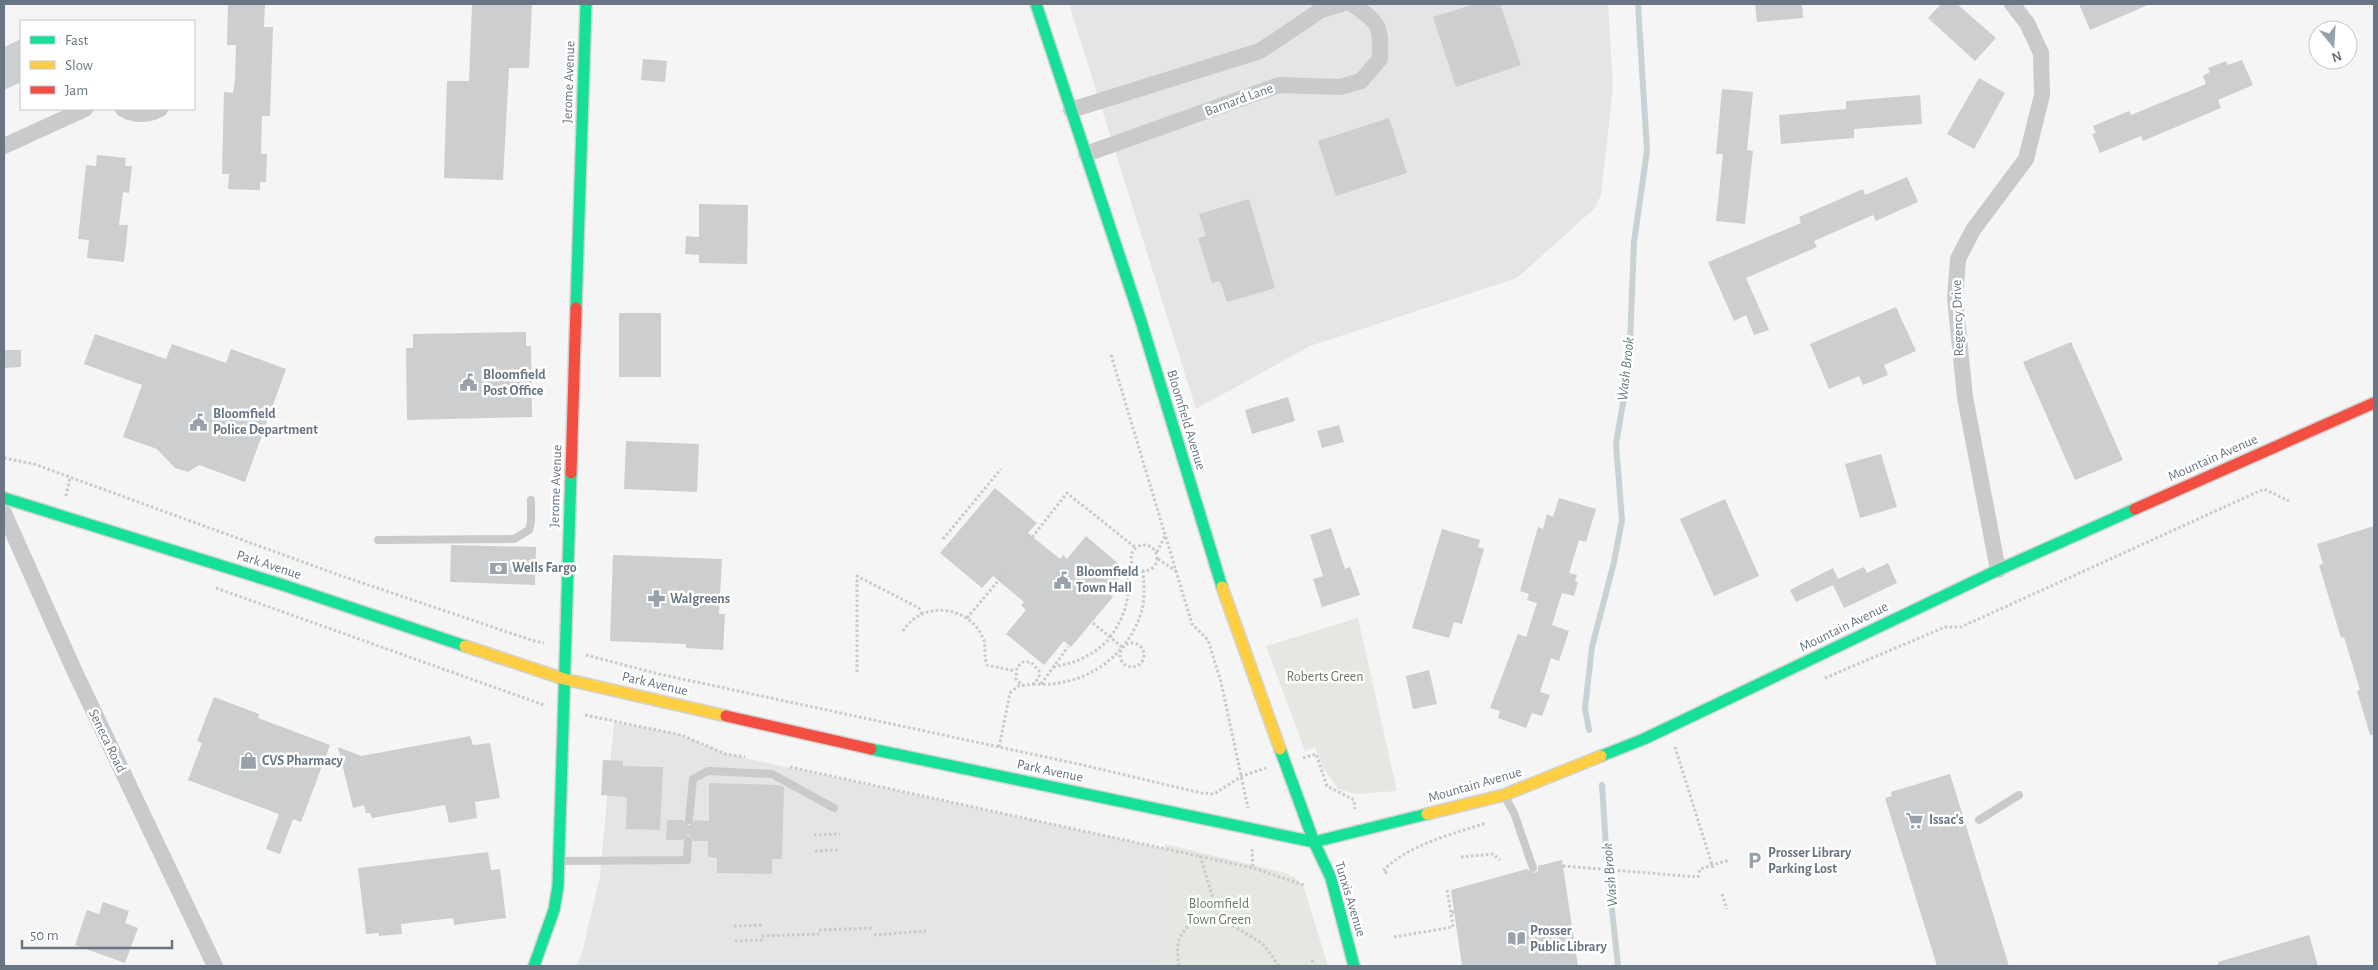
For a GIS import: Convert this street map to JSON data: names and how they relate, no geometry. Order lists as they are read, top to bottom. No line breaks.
{"streets":{"main road":["Jerome Avenue","Bloomfield Avenue","Mountain Avenue","Park Avenue","Tunxis Avenue"],"street":["Barnard Lane","Regency Drive","Seneca Road"]},"crossings":[["Jerome Avenue","Park Avenue"],["Barnard Lane","Bloomfield Avenue"],["Regency Drive","Mountain Avenue"],["Bloomfield Avenue","Mountain Avenue"],["Bloomfield Avenue","Park Avenue"],["Bloomfield Avenue","Tunxis Avenue"],["Mountain Avenue","Park Avenue"],["Mountain Avenue","Tunxis Avenue"],["Park Avenue","Tunxis Avenue"]],"water":["Wash Brook"],"parks":["Roberts Green","Bloomfield Town Green"],"places":{"public building":["Bloomfield Post Office","Bloomfield Police Department","Bloomfield Town Hall"],"bank":["Wells Fargo"],"pharmacy":["Walgreens"],"shop":["CVS Pharmacy"],"supermarket":["Issac's"],"parking":["Prosser Library Parking Lost"],"library":["Prosser Public Library"]},"legend":["Fast","Slow","Jam"],"scale_bar":"50 m","north":"bottom"}
